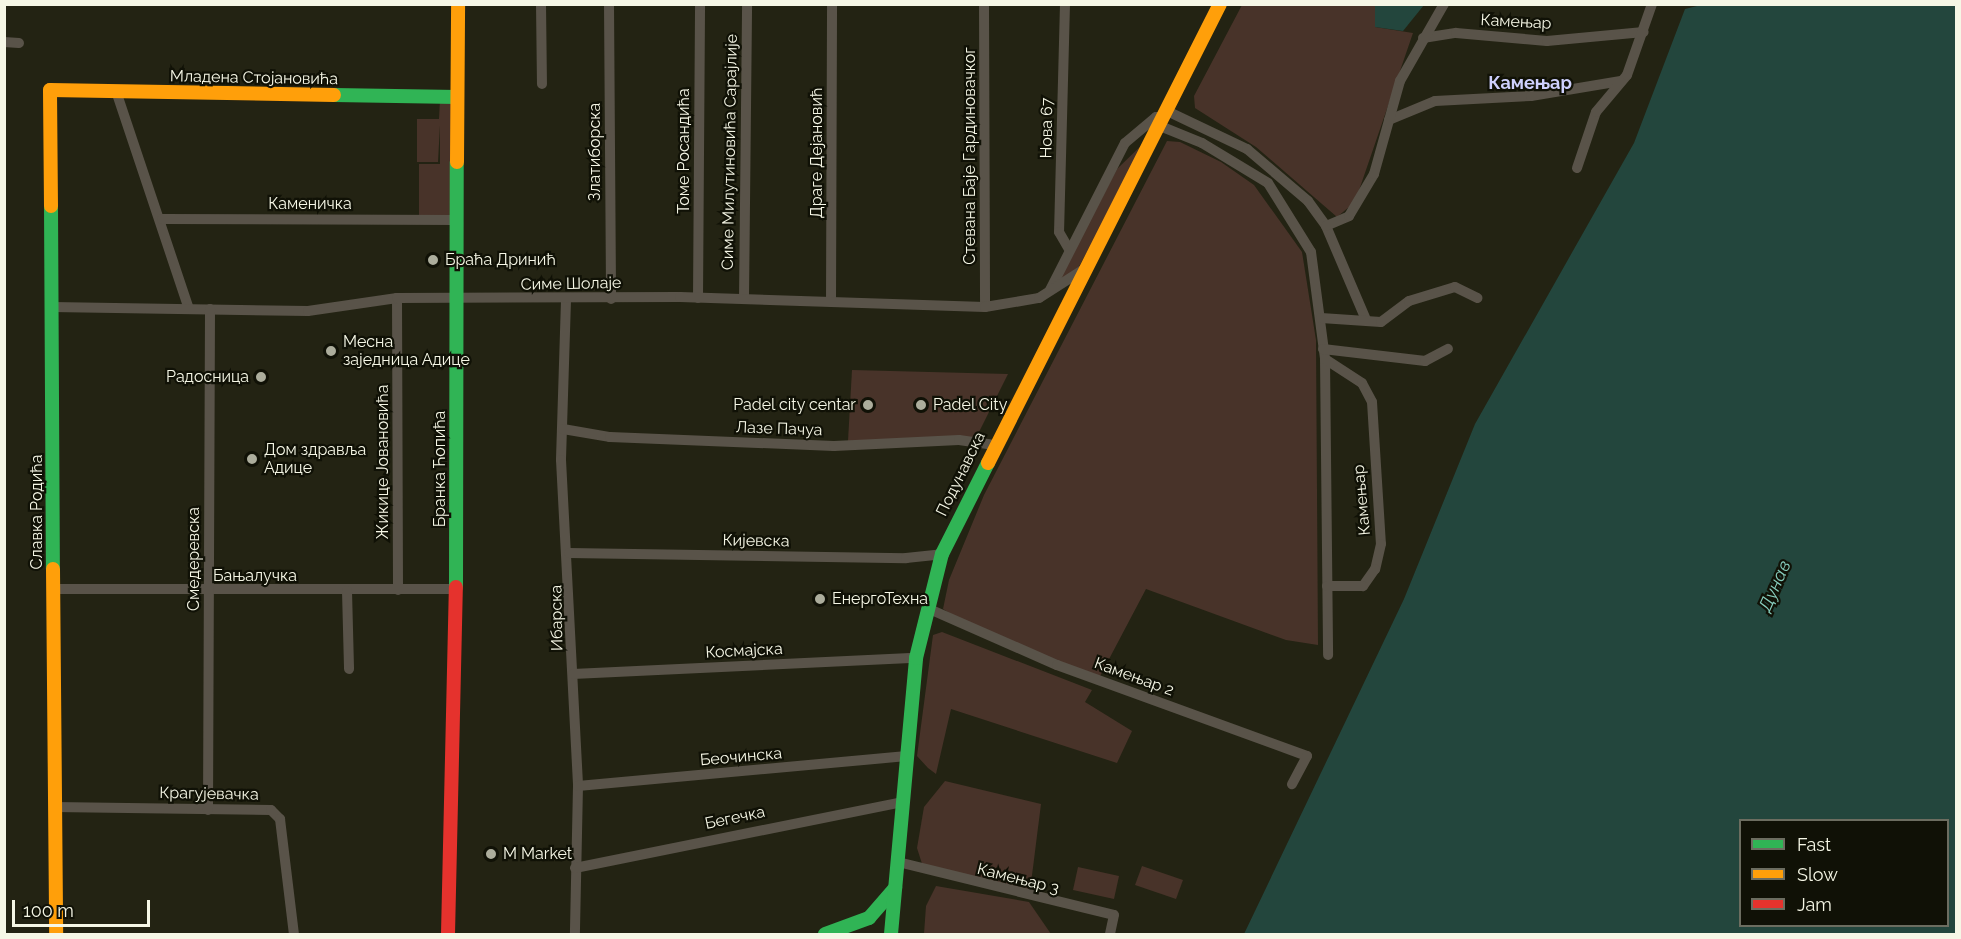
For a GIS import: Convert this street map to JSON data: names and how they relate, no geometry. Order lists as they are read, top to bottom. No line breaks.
{"streets":{"street":["Камењар","Младена Стојановића","Нова 67","Томе Росандића","Златиборска","Симе Милутиновића Сарајлије","Драге Дејановић","Стевана Баје Гардиновачког","Каменичка","Симе Шолаје","Лазе Пачуа","Жикице Јовановића","Бранка Ћопића","Подунавска","Славка Родића","Кијевска","Смедеревска","Бањалучка","Ибарска","Космајска","Камењар 2","Беочинска","Крагујевачка","Бегечка","Камењар 3"]},"crossings":[["Камењар","Подунавска"],["Младена Стојановића","Бранка Ћопића"],["Младена Стојановића","Славка Родића"],["Томе Росандића","Симе Шолаје"],["Златиборска","Симе Шолаје"],["Симе Милутиновића Сарајлије","Симе Шолаје"],["Драге Дејановић","Симе Шолаје"],["Стевана Баје Гардиновачког","Симе Шолаје"],["Каменичка","Бранка Ћопића"],["Симе Шолаје","Жикице Јовановића"],["Симе Шолаје","Бранка Ћопића"],["Симе Шолаје","Подунавска"],["Симе Шолаје","Славка Родића"],["Симе Шолаје","Смедеревска"],["Симе Шолаје","Ибарска"],["Лазе Пачуа","Подунавска"],["Лазе Пачуа","Ибарска"],["Жикице Јовановића","Бањалучка"],["Бранка Ћопића","Бањалучка"],["Подунавска","Кијевска"],["Подунавска","Космајска"],["Подунавска","Камењар 2"],["Подунавска","Беочинска"],["Подунавска","Бегечка"],["Подунавска","Камењар 3"],["Славка Родића","Бањалучка"],["Славка Родића","Крагујевачка"],["Кијевска","Ибарска"],["Смедеревска","Бањалучка"],["Смедеревска","Крагујевачка"],["Ибарска","Космајска"],["Ибарска","Беочинска"],["Ибарска","Бегечка"]],"districts":["Камењар"],"water":["Дунав"],"places":["Браћа Дринић","Месна заједница Адице","Радосница","Padel city centar","Padel City","Дом здравља Адице","ЕнергоТехна","M Market"],"legend":["Fast","Slow","Jam"],"scale_bar":"100 m"}
